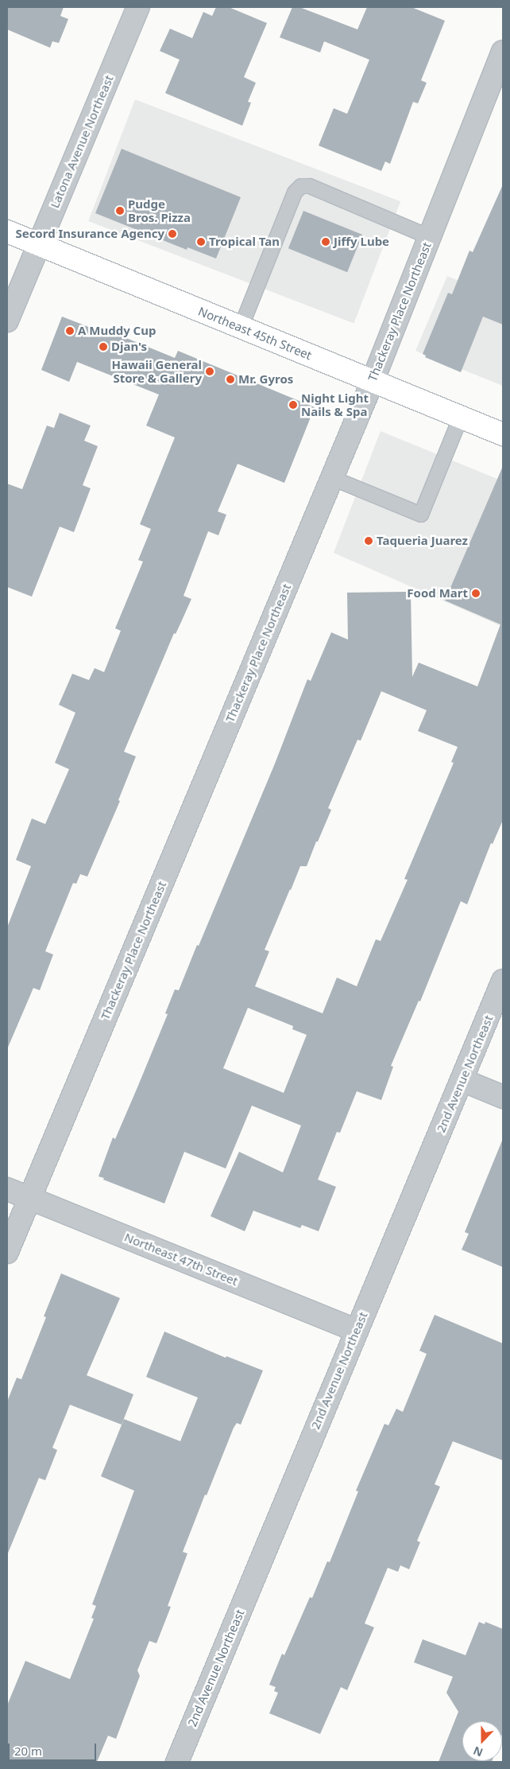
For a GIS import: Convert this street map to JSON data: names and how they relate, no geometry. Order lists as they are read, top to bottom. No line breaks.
{"streets":{"main road":["Northeast 45th Street"],"street":["Latona Avenue Northeast","Thackeray Place Northeast","2nd Avenue Northeast","Northeast 47th Street"]},"crossings":[["Latona Avenue Northeast","Northeast 45th Street"],["Thackeray Place Northeast","Northeast 45th Street"],["Thackeray Place Northeast","Northeast 47th Street"],["2nd Avenue Northeast","Northeast 47th Street"]],"places":["Pudge Bros. Pizza","Secord Insurance Agency","Tropical Tan","Jiffy Lube","A Muddy Cup","Djan's","Hawaii General Store & Gallery","Mr. Gyros","Night Light Nails & Spa","Taqueria Juarez","Food Mart"],"scale_bar":"20 m","north":"bottom"}
